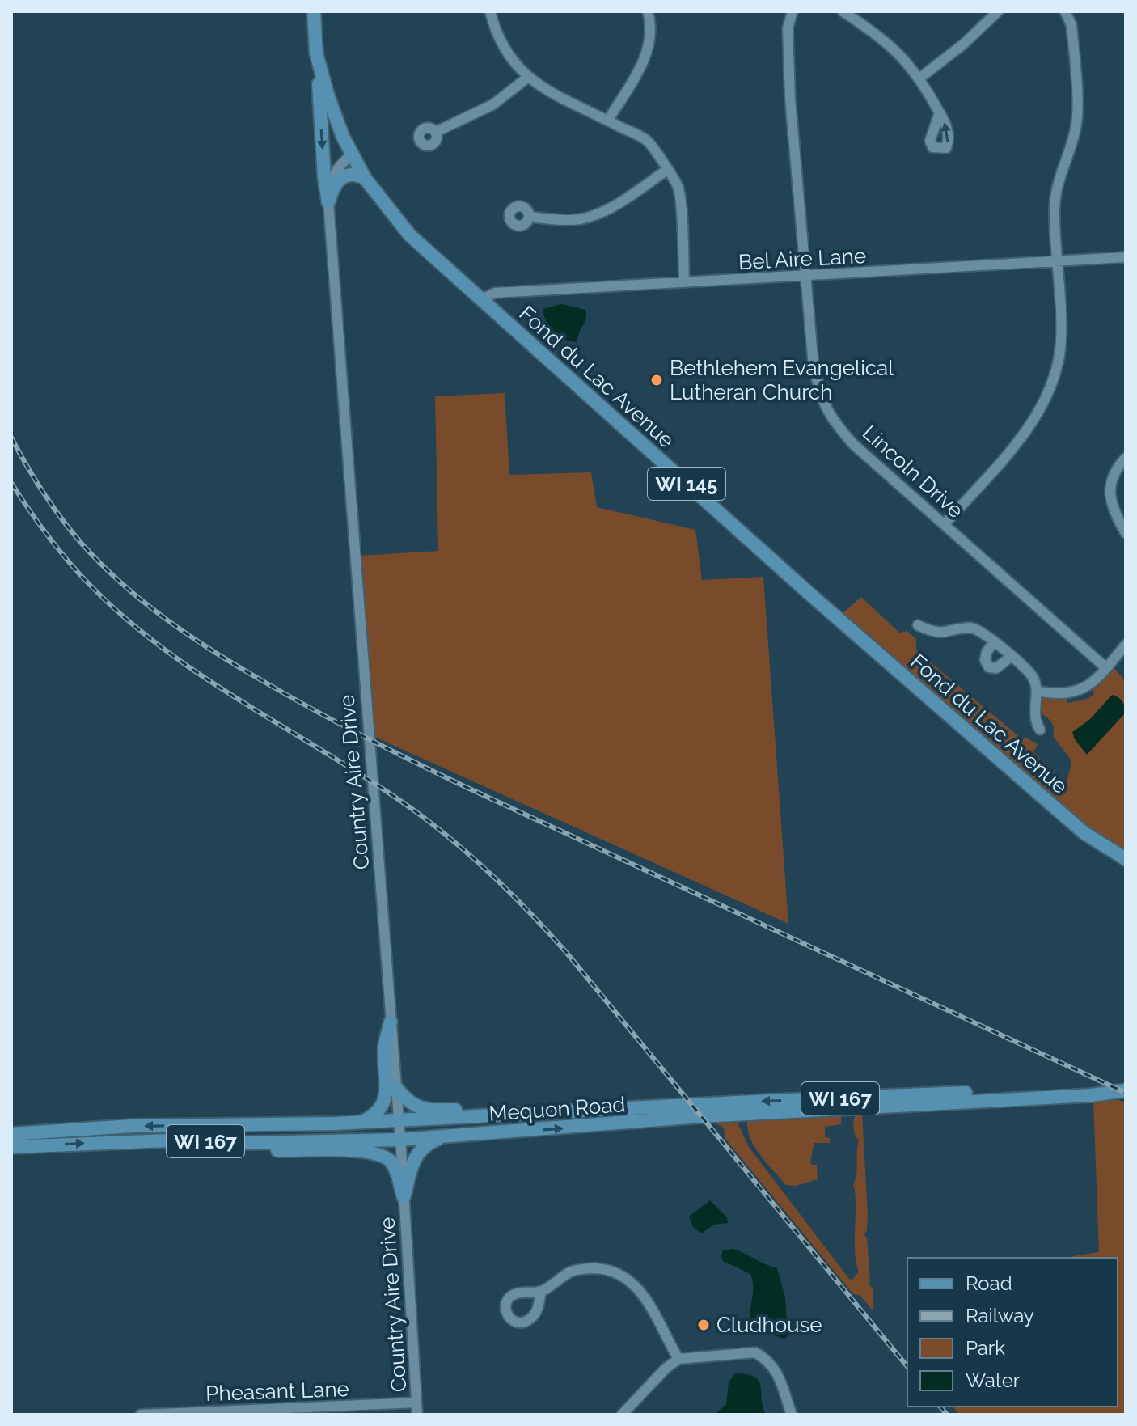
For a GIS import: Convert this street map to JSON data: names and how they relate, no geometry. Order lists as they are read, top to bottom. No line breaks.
{"streets":{"main road":["Fond du Lac Avenue","WI 145","WI 167","Mequon Road"],"street":["Bel Aire Lane","Lincoln Drive","Country Aire Drive","Pheasant Lane"]},"crossings":[["Bel Aire Lane","Fond du Lac Avenue"],["Bel Aire Lane","Lincoln Drive"],["Fond du Lac Avenue","Country Aire Drive"],["Country Aire Drive","Mequon Road"],["Country Aire Drive","Pheasant Lane"]],"places":["Bethlehem Evangelical Lutheran Church","Cludhouse"],"legend":["Road","Railway","Park","Water"]}
